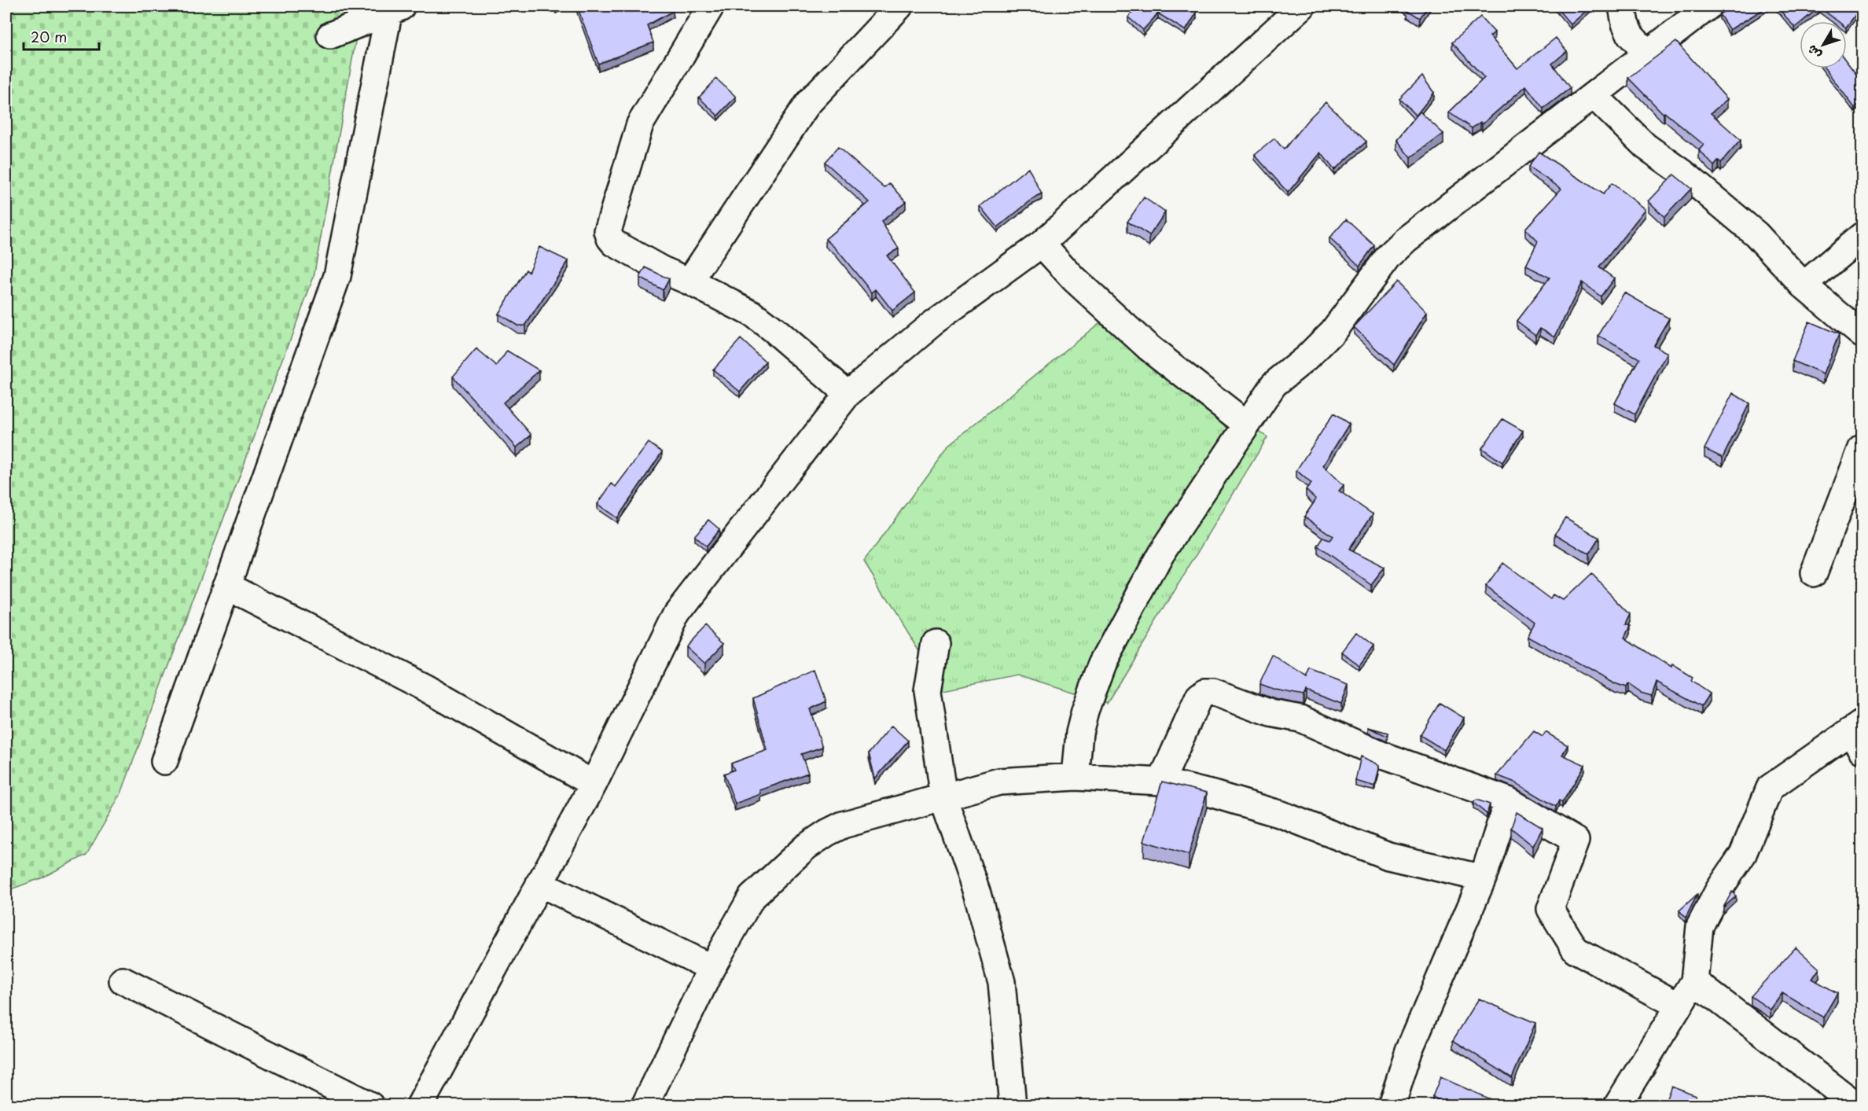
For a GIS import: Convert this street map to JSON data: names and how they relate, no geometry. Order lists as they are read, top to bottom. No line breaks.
{"scale_bar":"20 m","north":"bottom left"}
